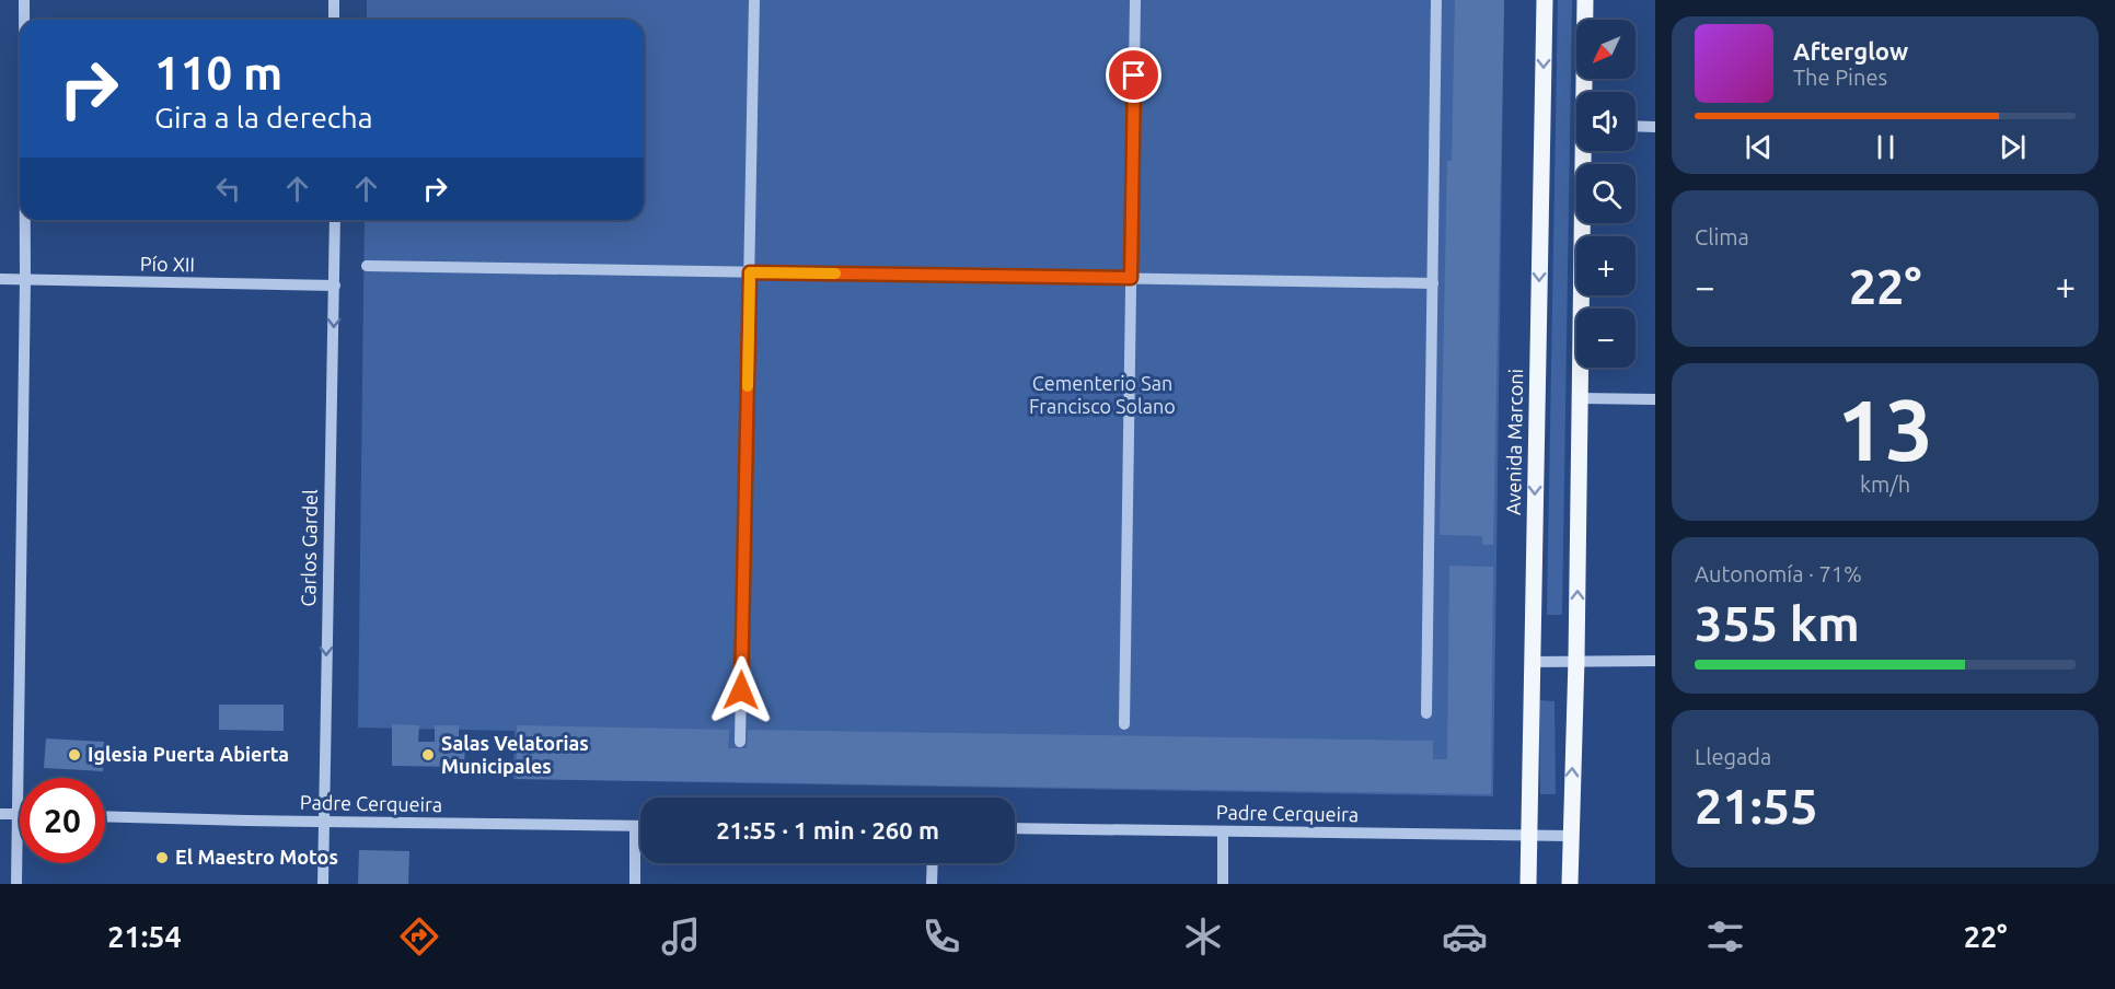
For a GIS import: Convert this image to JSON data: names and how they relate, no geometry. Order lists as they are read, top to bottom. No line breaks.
{"streets":{"main road":["Avenida Marconi"],"street":["Pío XII","Carlos Gardel","Padre Cerqueira"]},"crossings":[["Pío XII","Carlos Gardel"],["Avenida Marconi","Padre Cerqueira"],["Carlos Gardel","Padre Cerqueira"]],"one_way":["Carlos Gardel"],"parks":["Cementerio San Francisco Solano"],"places":["Iglesia Puerta Abierta","Salas Velatorias Municipales","El Maestro Motos"],"north":"bottom left","page":{"map_buttons":["+","−"],"turn":["110 m","Gira a la derecha"],"song":["Afterglow","The Pines"],"tile":["Clima",["13","km/h"],["Autonomía · 71%","355 km"],["Llegada","21:55"]],"heat":["−","22°","+"],"limit":"20","trip":"21:55 · 1 min · 260 m","tabs":["21:54","22°"]}}
